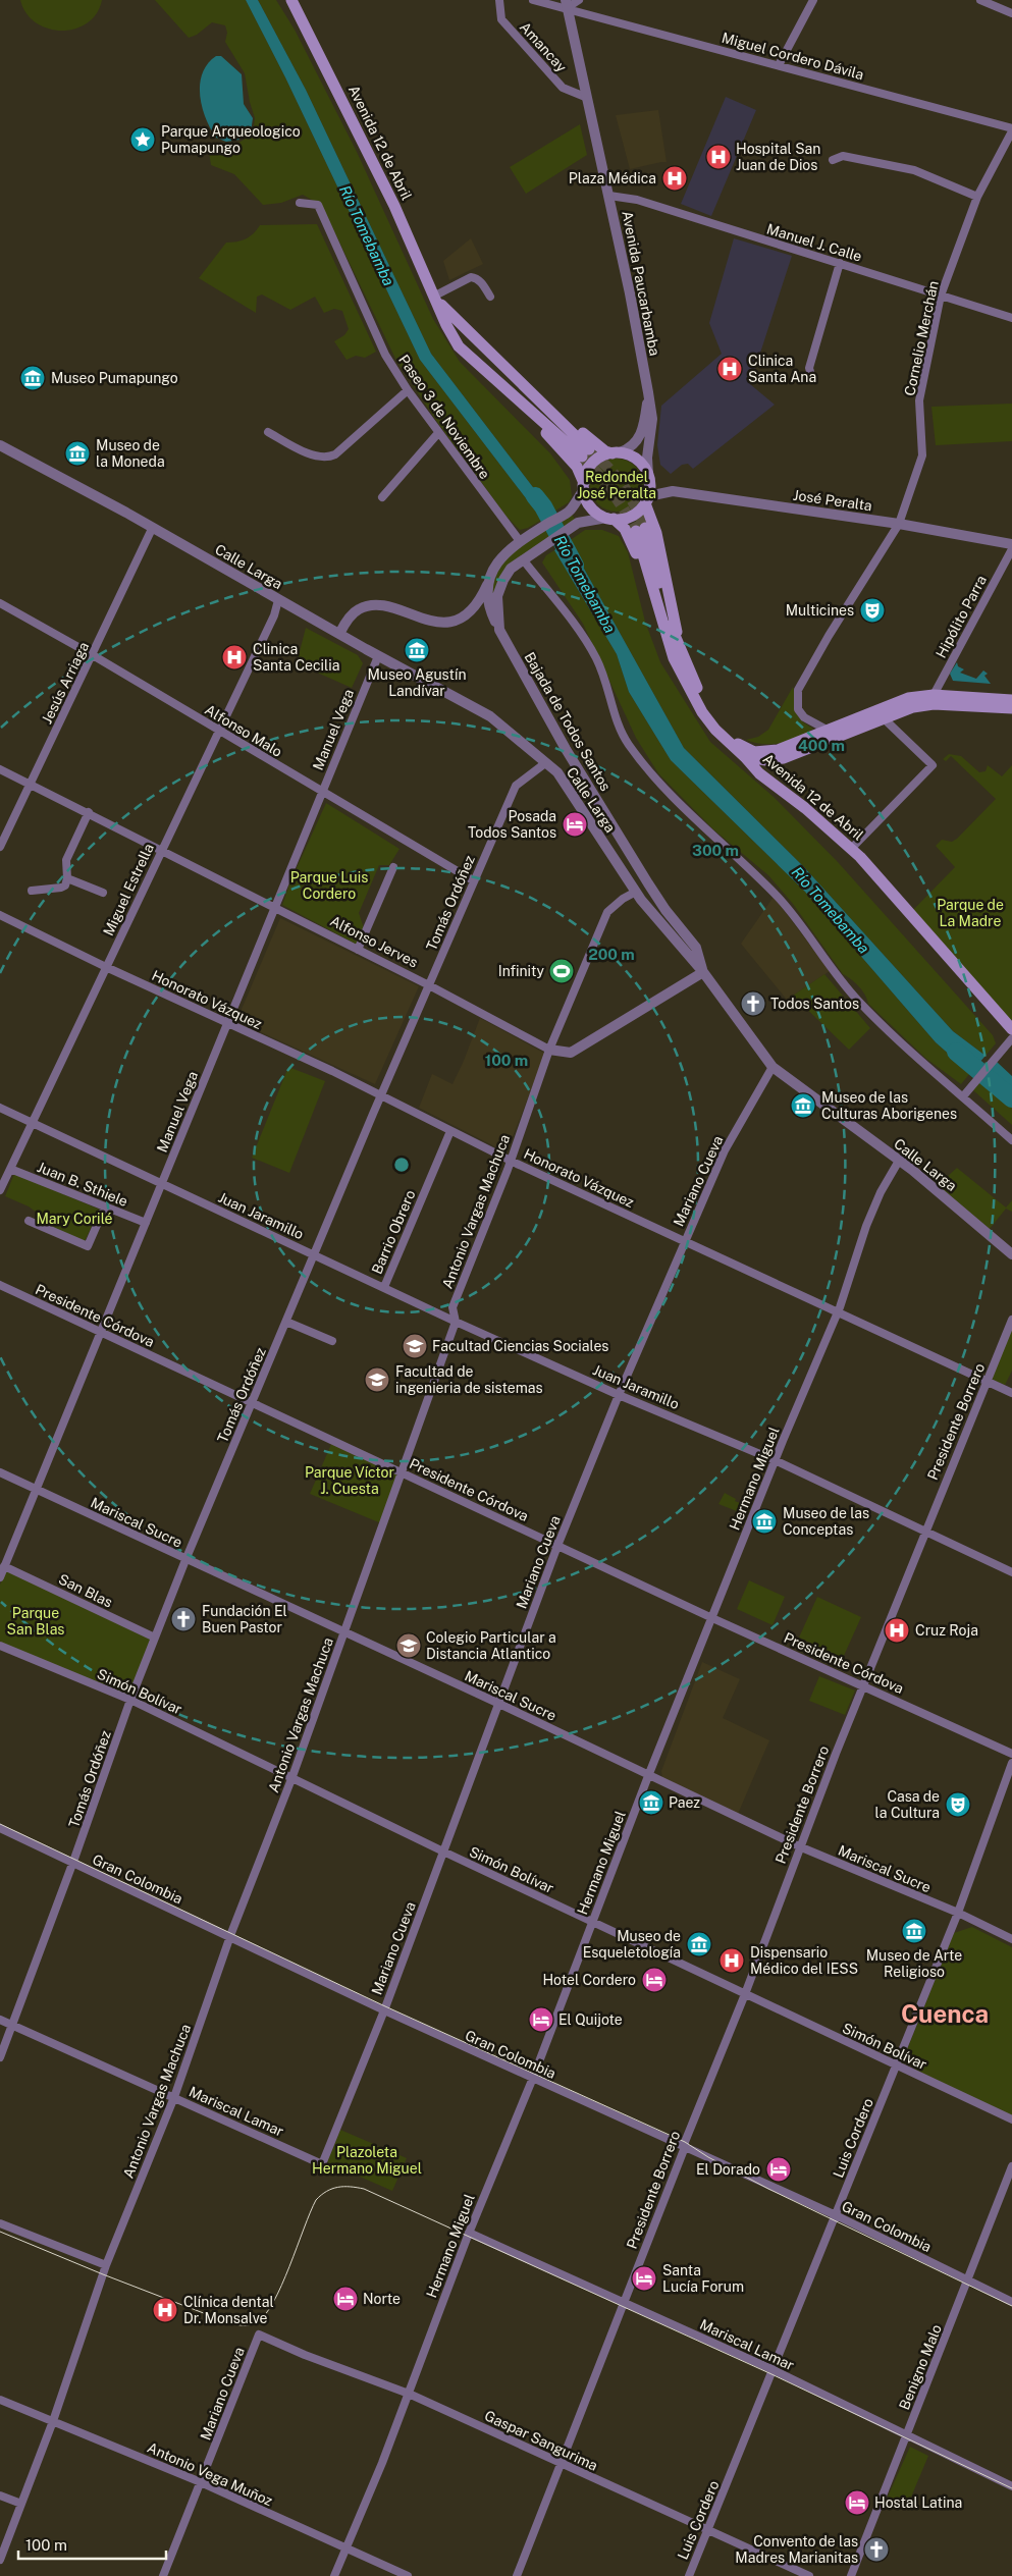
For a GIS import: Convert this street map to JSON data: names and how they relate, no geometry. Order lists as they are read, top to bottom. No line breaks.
{"streets":{"main road":["Avenida 12 de Abril"],"street":["Amancay","Miguel Cordero Dávila","Manuel J. Calle","Avenida Paucarbamba","Cornelio Merchán","Paseo 3 de Noviembre","José Peralta","Calle Larga","Hipólito Parra","Jesús Arriaga","Bajada de Todos Santos","Manuel Vega","Alfonso Malo","Miguel Estrella","Tomás Ordóñez","Alfonso Jerves","Honorato Vázquez","Mariano Cueva","Juan B. Sthiele","Antonio Vargas Machuca","Juan Jaramillo","Barrio Obrero","Presidente Córdova","Presidente Borrero","Hermano Miguel","Mariscal Sucre","San Blas","Simón Bolívar","Gran Colombia","Mariscal Lamar","Luis Cordero","Benigno Malo","Gaspar Sangurima","Antonio Vega Muñoz"]},"crossings":[["Amancay","Avenida Paucarbamba"],["Miguel Cordero Dávila","Avenida Paucarbamba"],["Miguel Cordero Dávila","Cornelio Merchán"],["Avenida 12 de Abril","Cornelio Merchán"],["Manuel J. Calle","Avenida Paucarbamba"],["Manuel J. Calle","Cornelio Merchán"],["Avenida Paucarbamba","José Peralta"],["Avenida Paucarbamba","Bajada de Todos Santos"],["Cornelio Merchán","José Peralta"],["José Peralta","Bajada de Todos Santos"],["Calle Larga","Jesús Arriaga"],["Calle Larga","Bajada de Todos Santos"],["Calle Larga","Manuel Vega"],["Calle Larga","Miguel Estrella"],["Calle Larga","Tomás Ordóñez"],["Calle Larga","Alfonso Jerves"],["Calle Larga","Mariano Cueva"],["Calle Larga","Antonio Vargas Machuca"],["Calle Larga","Hermano Miguel"],["Jesús Arriaga","Alfonso Malo"],["Jesús Arriaga","Alfonso Jerves"],["Bajada de Todos Santos","Alfonso Jerves"],["Manuel Vega","Alfonso Malo"],["Manuel Vega","Alfonso Jerves"],["Manuel Vega","Honorato Vázquez"],["Manuel Vega","Juan B. Sthiele"],["Manuel Vega","Juan Jaramillo"],["Manuel Vega","Presidente Córdova"],["Manuel Vega","Mariscal Sucre"],["Manuel Vega","San Blas"],["Alfonso Malo","Miguel Estrella"],["Alfonso Malo","Tomás Ordóñez"],["Miguel Estrella","Alfonso Jerves"],["Miguel Estrella","Honorato Vázquez"],["Miguel Estrella","Juan B. Sthiele"],["Miguel Estrella","Juan Jaramillo"],["Tomás Ordóñez","Alfonso Jerves"],["Tomás Ordóñez","Honorato Vázquez"],["Tomás Ordóñez","Juan Jaramillo"],["Tomás Ordóñez","Presidente Córdova"],["Tomás Ordóñez","Mariscal Sucre"],["Tomás Ordóñez","San Blas"],["Tomás Ordóñez","Simón Bolívar"],["Tomás Ordóñez","Gran Colombia"],["Tomás Ordóñez","Mariscal Lamar"],["Alfonso Jerves","Antonio Vargas Machuca"],["Honorato Vázquez","Mariano Cueva"],["Honorato Vázquez","Antonio Vargas Machuca"],["Honorato Vázquez","Barrio Obrero"],["Honorato Vázquez","Presidente Borrero"],["Honorato Vázquez","Hermano Miguel"],["Mariano Cueva","Juan Jaramillo"],["Mariano Cueva","Presidente Córdova"],["Mariano Cueva","Mariscal Sucre"],["Mariano Cueva","Simón Bolívar"],["Mariano Cueva","Gran Colombia"],["Mariano Cueva","Mariscal Lamar"],["Mariano Cueva","Gaspar Sangurima"],["Mariano Cueva","Antonio Vega Muñoz"],["Antonio Vargas Machuca","Juan Jaramillo"],["Antonio Vargas Machuca","Presidente Córdova"],["Antonio Vargas Machuca","Mariscal Sucre"],["Antonio Vargas Machuca","Simón Bolívar"],["Antonio Vargas Machuca","Gran Colombia"],["Antonio Vargas Machuca","Mariscal Lamar"],["Antonio Vargas Machuca","Antonio Vega Muñoz"],["Juan Jaramillo","Barrio Obrero"],["Juan Jaramillo","Presidente Borrero"],["Juan Jaramillo","Hermano Miguel"],["Presidente Córdova","Presidente Borrero"],["Presidente Córdova","Hermano Miguel"],["Presidente Borrero","Mariscal Sucre"],["Presidente Borrero","Simón Bolívar"],["Presidente Borrero","Gran Colombia"],["Presidente Borrero","Mariscal Lamar"],["Presidente Borrero","Gaspar Sangurima"],["Hermano Miguel","Mariscal Sucre"],["Hermano Miguel","Simón Bolívar"],["Hermano Miguel","Gran Colombia"],["Hermano Miguel","Mariscal Lamar"],["Hermano Miguel","Gaspar Sangurima"],["Hermano Miguel","Antonio Vega Muñoz"],["Mariscal Sucre","Luis Cordero"],["Simón Bolívar","Luis Cordero"],["Gran Colombia","Luis Cordero"],["Gran Colombia","Benigno Malo"],["Mariscal Lamar","Luis Cordero"],["Mariscal Lamar","Benigno Malo"],["Luis Cordero","Gaspar Sangurima"]],"districts":["Cuenca"],"water":["Río Tomebamba"],"parks":["Redondel José Peralta","Parque Luis Cordero","Parque de La Madre","Mary Corilé","Parque Víctor J. Cuesta","Parque San Blas","Plazoleta Hermano Miguel"],"places":{"place":["Parque Arqueologico Pumapungo"],"hospital":["Hospital San Juan de Dios","Plaza Médica","Clinica Santa Ana","Clinica Santa Cecilia","Cruz Roja","Dispensario Médico del IESS","Clínica dental Dr. Monsalve"],"museum":["Museo Pumapungo","Museo de la Moneda","Museo Agustín Landívar","Museo de las Culturas Aborigenes","Museo de las Conceptas","Paez","Museo de Arte Religioso","Museo de Esqueletología"],"theatre":["Multicines","Casa de la Cultura"],"hotel":["Posada Todos Santos","Hotel Cordero","El Quijote","El Dorado","Santa Lucía Forum","Norte","Hostal Latina"],"sports":["Infinity"],"church":["Todos Santos","Fundación El Buen Pastor","Convento de las Madres Marianitas"],"school or university":["Facultad Ciencias Sociales","Facultad de ingenieria de sistemas","Colegio Particular a Distancia Atlantico"]},"scale_bar":"100 m","rings":["400 m","300 m","200 m","100 m"]}
